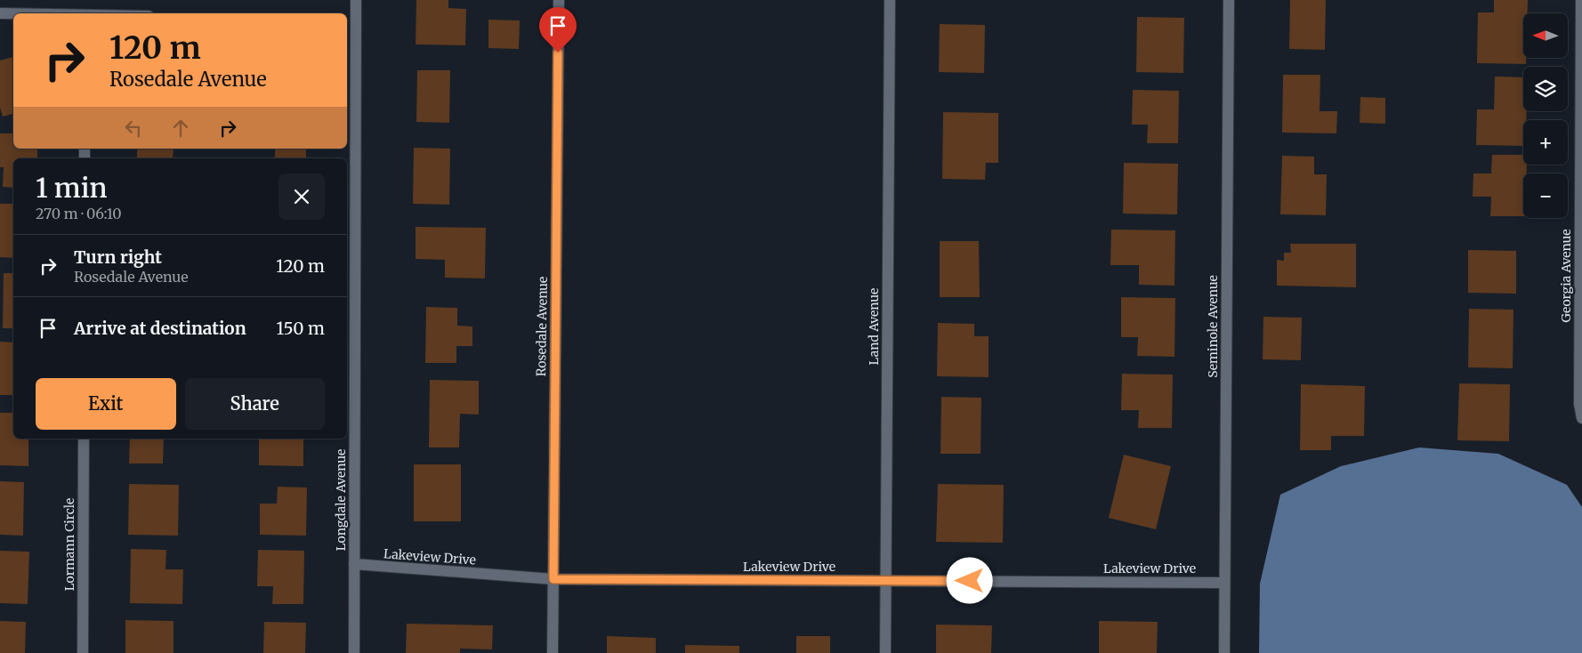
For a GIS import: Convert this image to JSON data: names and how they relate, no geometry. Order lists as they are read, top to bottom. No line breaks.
{"streets":{"street":["Georgia Avenue","Rosedale Avenue","Land Avenue","Seminole Avenue","Longdale Avenue","Lormann Circle","Lakeview Drive"]},"crossings":[["Rosedale Avenue","Lakeview Drive"],["Land Avenue","Lakeview Drive"],["Seminole Avenue","Lakeview Drive"],["Longdale Avenue","Lakeview Drive"]],"north":"left","page":{"map_buttons":["+","−"],"turn":["120 m","Rosedale Avenue"],"heading":["1 min","270 m · 06:10"],"list":[{"name":"Turn right","note":"Rosedale Avenue","value":"120 m"},{"name":"Arrive at destination","value":"150 m"}],"buttons":["Exit","Share"]}}
